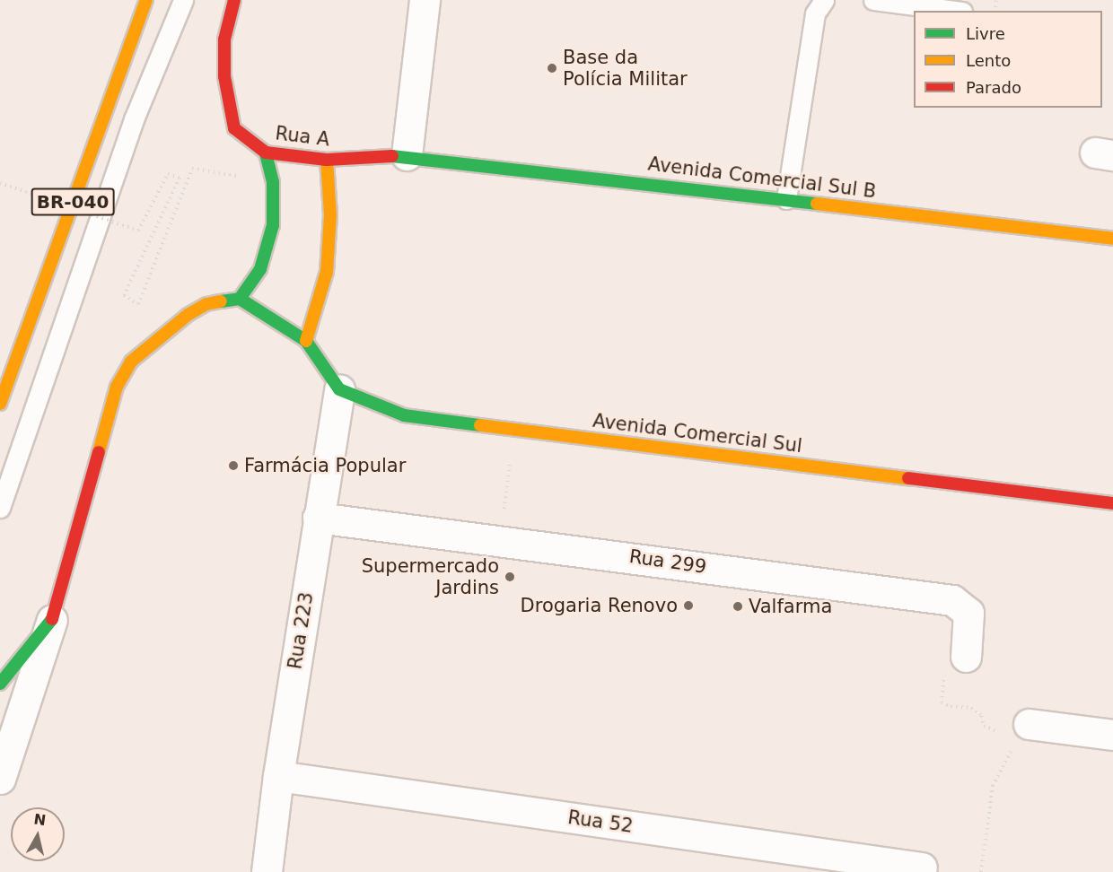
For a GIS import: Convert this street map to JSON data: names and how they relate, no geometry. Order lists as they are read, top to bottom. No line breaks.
{"streets":{"main road":["Rua A","Avenida Comercial Sul B","BR-040","Avenida Comercial Sul"],"street":["Rua 299","Rua 223","Rua 52"]},"crossings":[["Rua A","Avenida Comercial Sul B"],["Avenida Comercial Sul","Rua 223"],["Rua 299","Rua 223"],["Rua 223","Rua 52"]],"places":["Base da Polícia Militar","Farmácia Popular","Supermercado Jardins","Drogaria Renovo","Valfarma"],"legend":["Livre","Lento","Parado"],"north":"top"}
